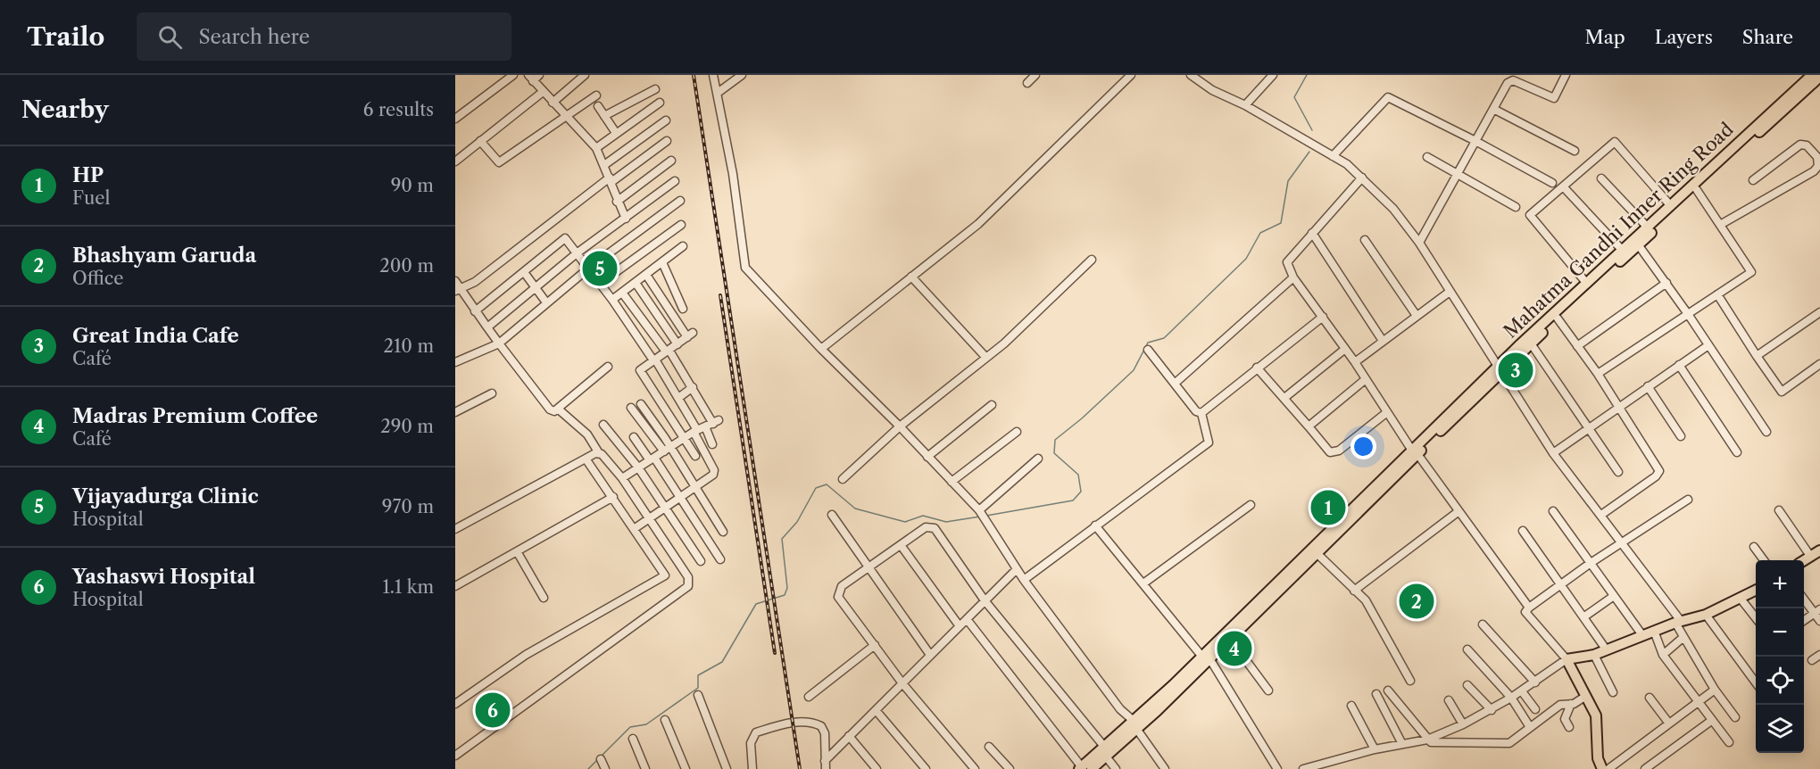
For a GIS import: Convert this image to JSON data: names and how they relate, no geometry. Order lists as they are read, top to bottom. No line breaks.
{"streets":{"main road":["Mahatma Gandhi Inner Ring Road"]},"page":{"header":"Trailo","search":"Search here","nav":["Map","Layers","Share"],"heading":["Nearby","6 results"],"list":[{"mark":"1","name":"HP","note":"Fuel","value":"90 m"},{"mark":"2","name":"Bhashyam Garuda","note":"Office","value":"200 m"},{"mark":"3","name":"Great India Cafe","note":"Café","value":"210 m"},{"mark":"4","name":"Madras Premium Coffee","note":"Café","value":"290 m"},{"mark":"5","name":"Vijayadurga Clinic","note":"Hospital","value":"970 m"},{"mark":"6","name":"Yashaswi Hospital","note":"Hospital","value":"1.1 km"}],"pins":["5","3","1","2","4","6"],"map_buttons":["+","−"]}}
